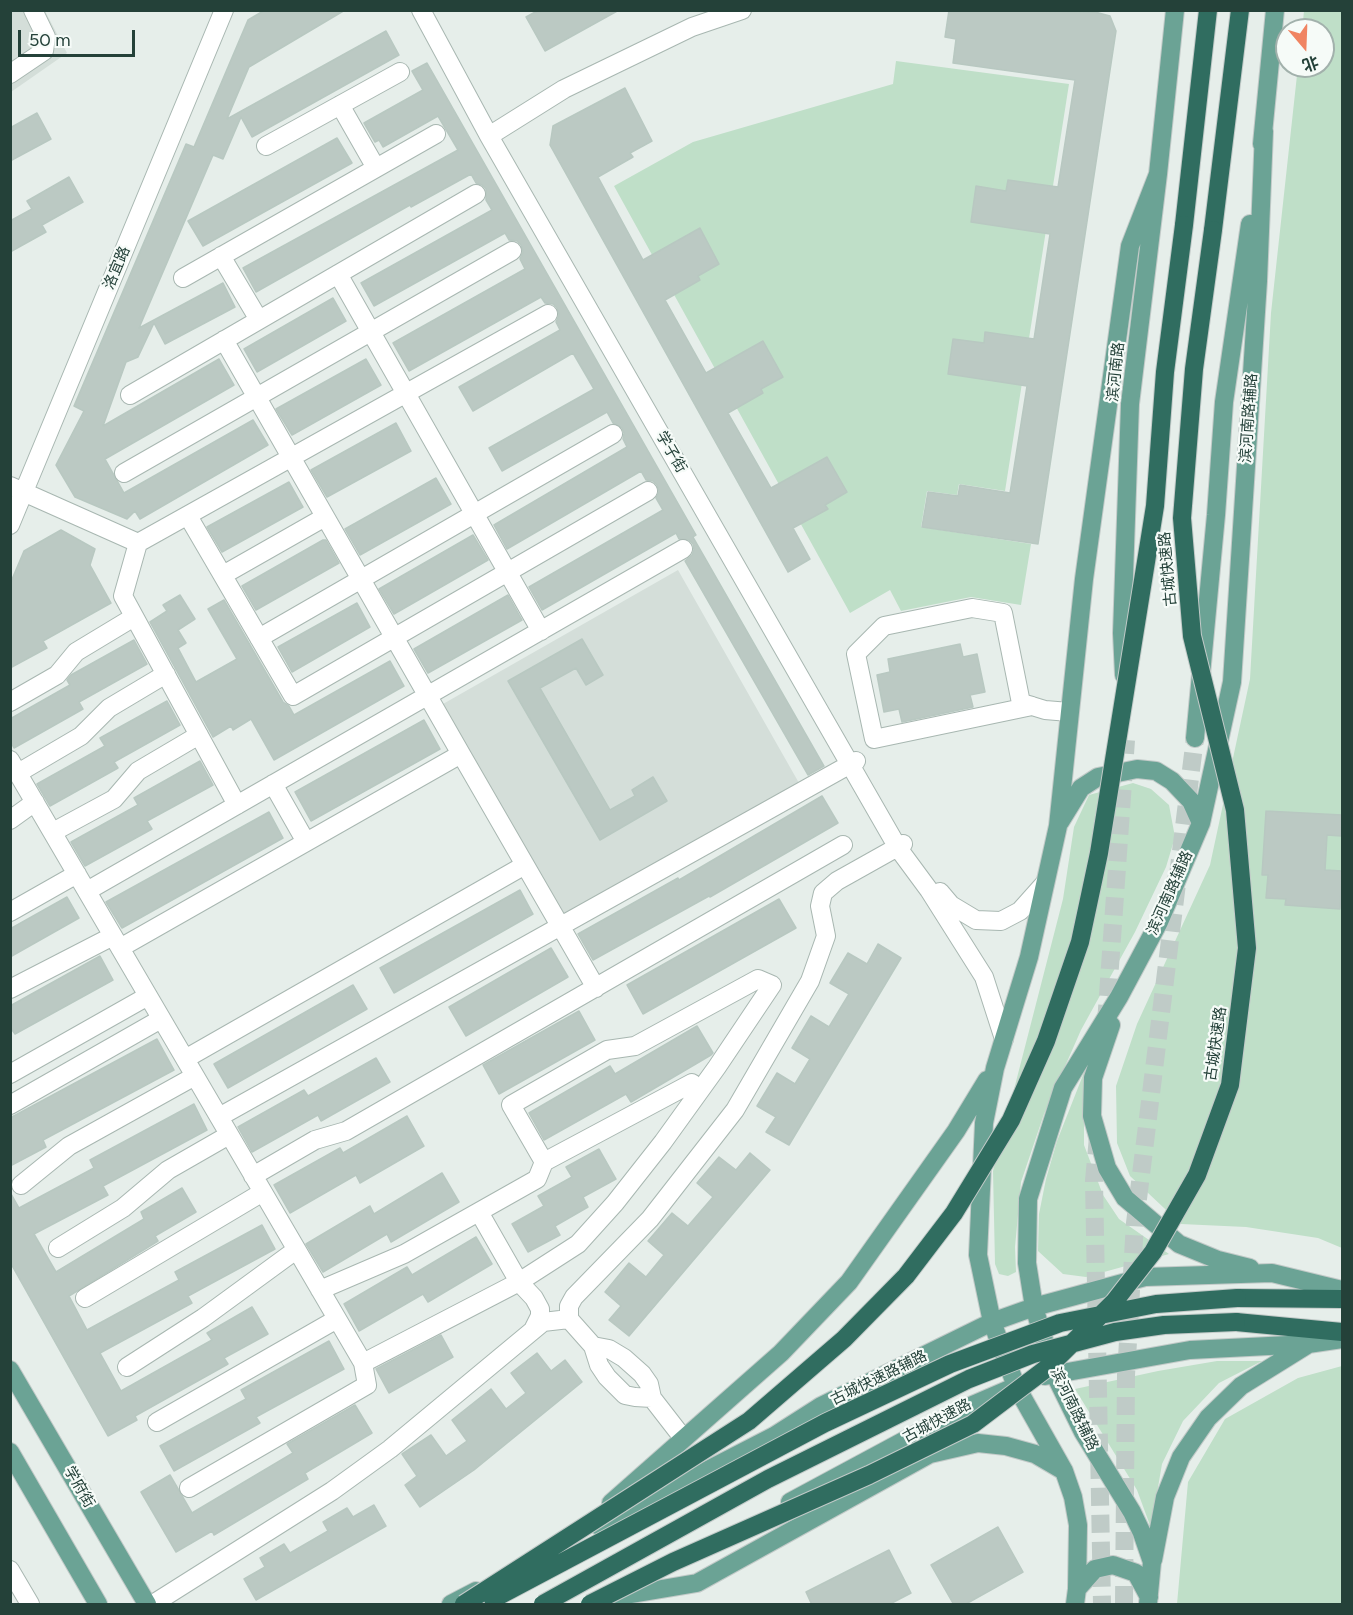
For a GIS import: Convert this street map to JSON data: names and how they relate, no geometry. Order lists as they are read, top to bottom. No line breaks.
{"streets":{"highway":["古城快速路"],"main road":["滨河南路","滨河南路辅路","古城快速路辅路","学府街"],"street":["洛宜路","学子街"]},"crossings":[["滨河南路辅路","古城快速路辅路"]],"scale_bar":"50 m","north":"bottom"}
